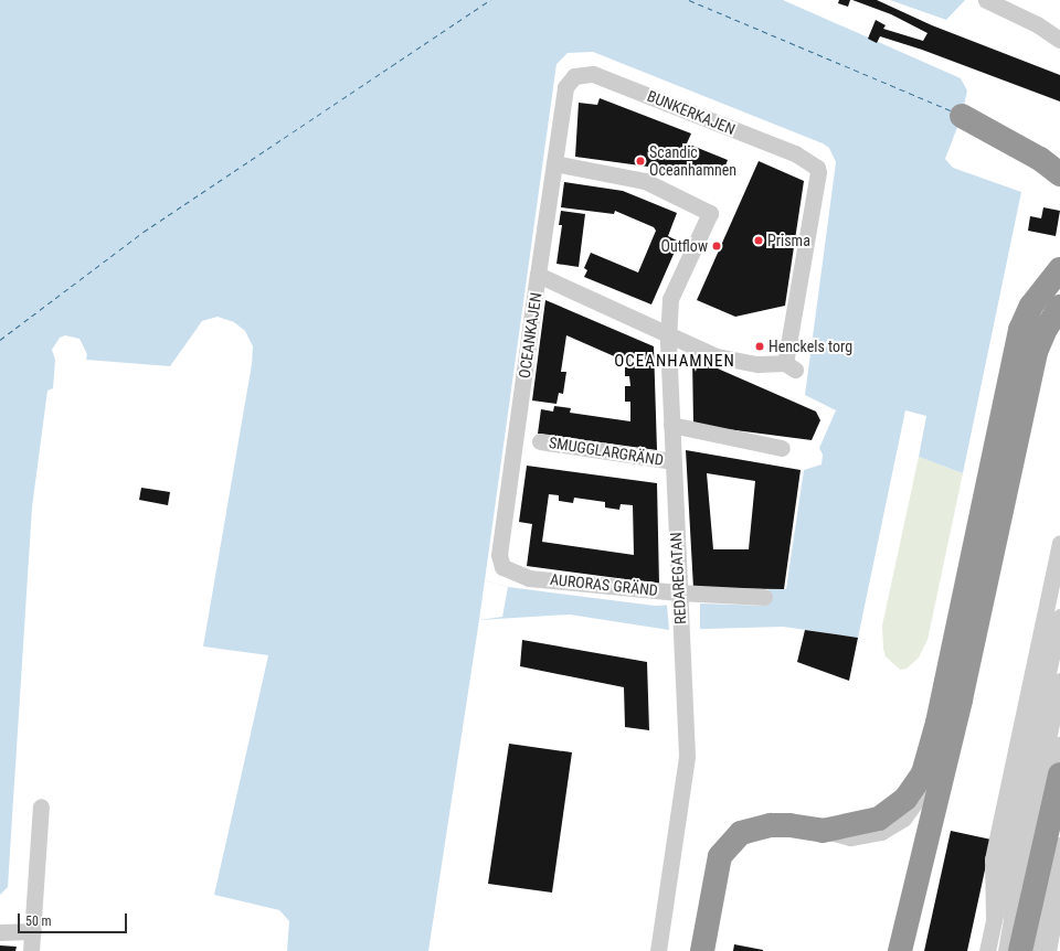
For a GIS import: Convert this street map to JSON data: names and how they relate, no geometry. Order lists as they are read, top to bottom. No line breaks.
{"streets":{"street":["BUNKERKAJEN","OCEANKAJEN","SMUGGLARGRÄND","REDAREGATAN","AURORAS GRÄND"]},"crossings":[["BUNKERKAJEN","OCEANKAJEN"],["BUNKERKAJEN","REDAREGATAN"],["OCEANKAJEN","REDAREGATAN"],["OCEANKAJEN","AURORAS GRÄND"],["SMUGGLARGRÄND","REDAREGATAN"],["REDAREGATAN","AURORAS GRÄND"]],"districts":["OCEANHAMNEN"],"places":["Scandic Oceanhamnen","Prisma","Outflow","Henckels torg"],"scale_bar":"50 m"}
